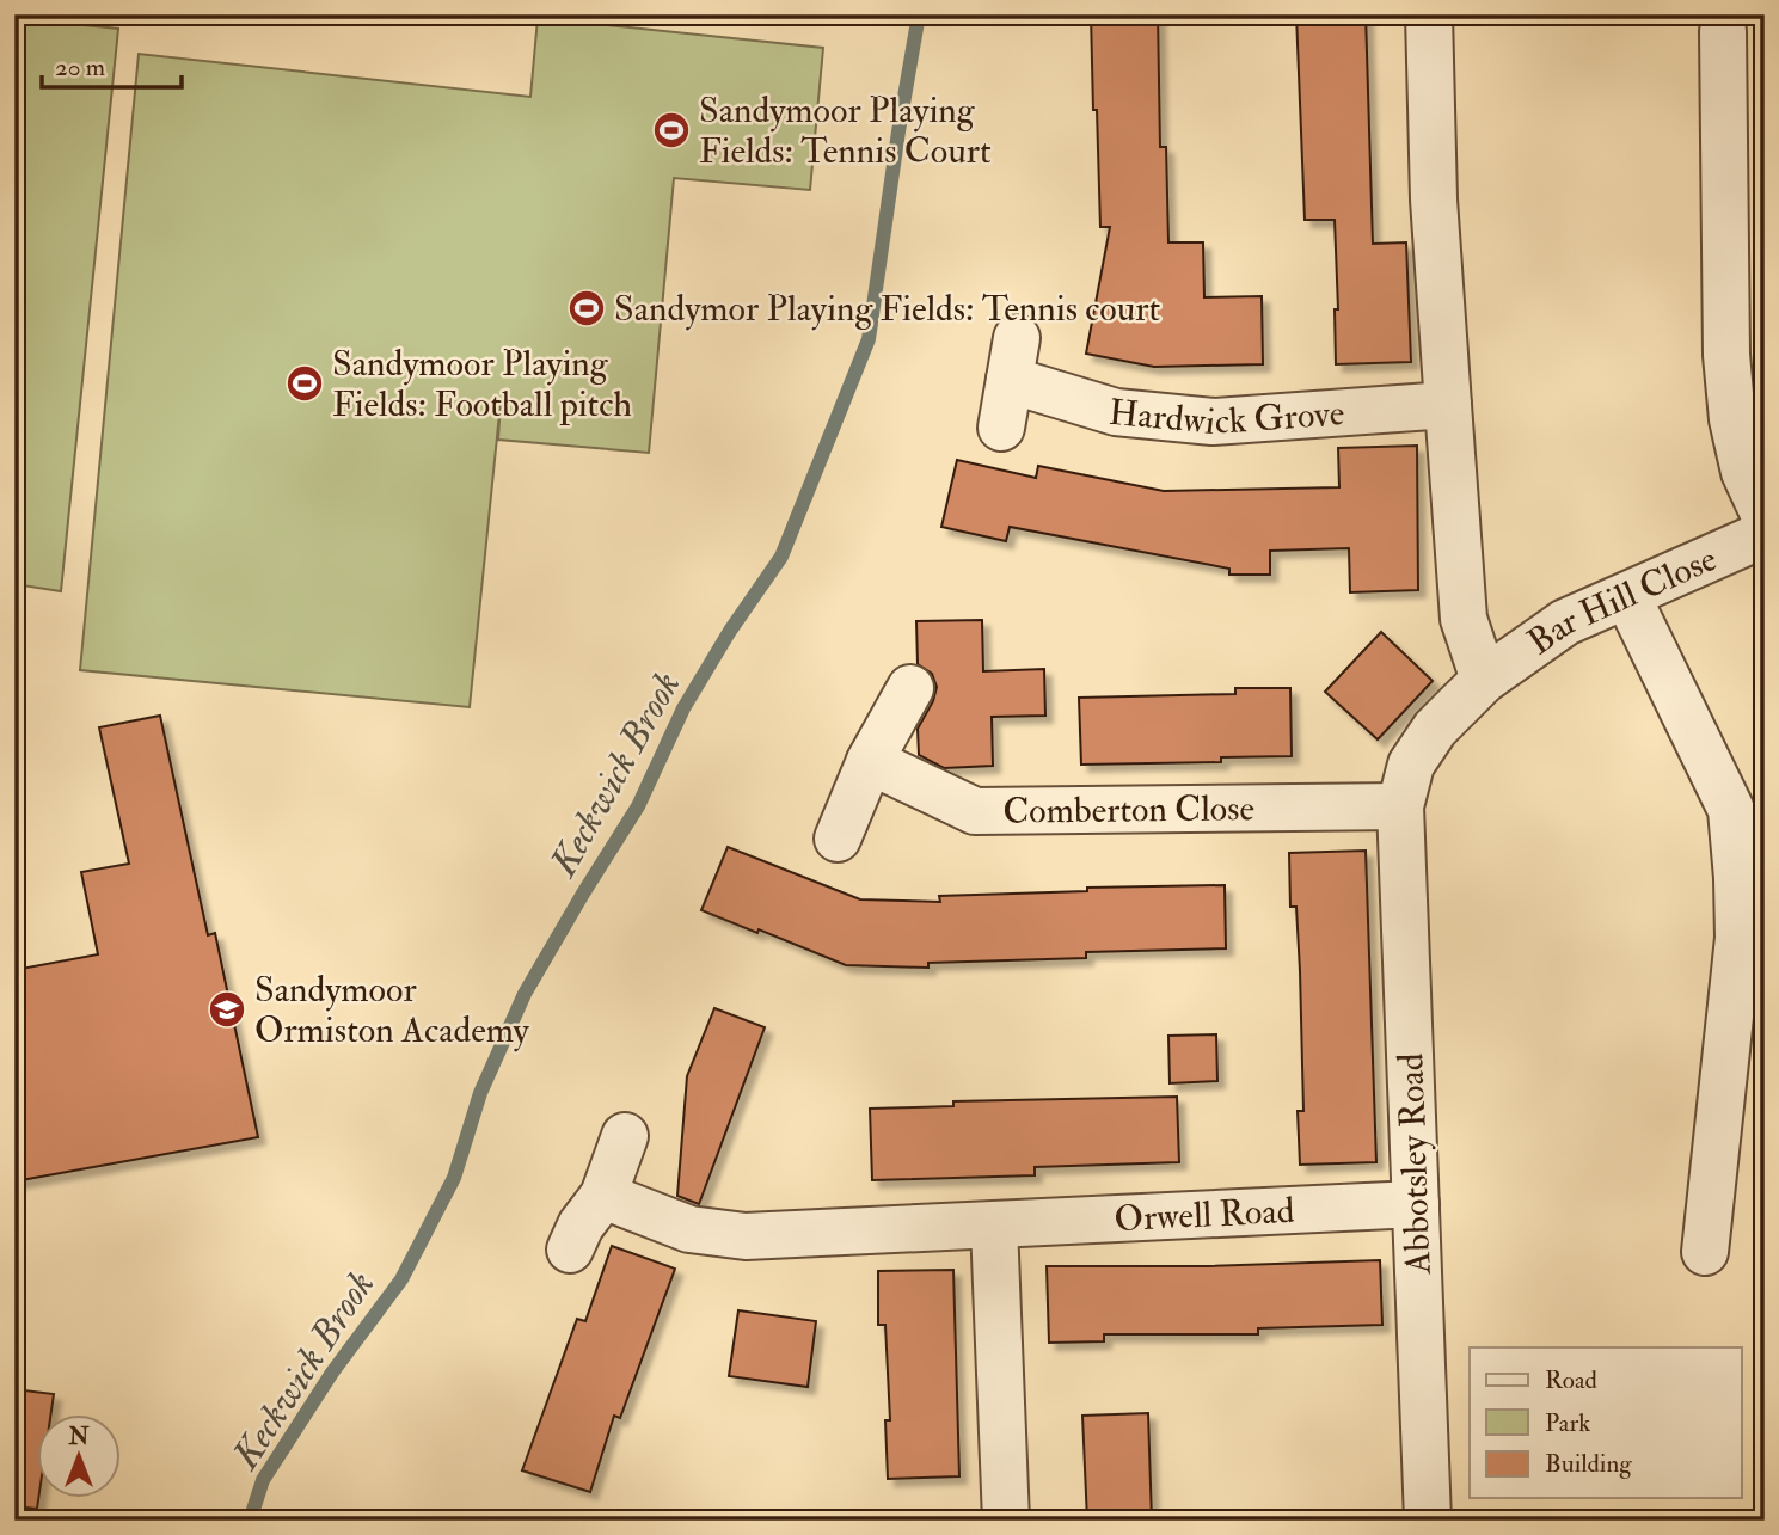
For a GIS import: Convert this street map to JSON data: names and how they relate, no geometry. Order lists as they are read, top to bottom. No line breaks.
{"streets":{"street":["Hardwick Grove","Bar Hill Close","Comberton Close","Abbotsley Road","Orwell Road"]},"crossings":[["Comberton Close","Abbotsley Road"],["Abbotsley Road","Orwell Road"]],"water":["Keckwick Brook"],"places":{"sports":["Sandymoor Playing Fields: Tennis Court","Sandymor Playing Fields: Tennis court","Sandymoor Playing Fields: Football pitch"],"school or university":["Sandymoor Ormiston Academy"]},"legend":["Road","Park","Building"],"scale_bar":"20 m","north":"top"}
